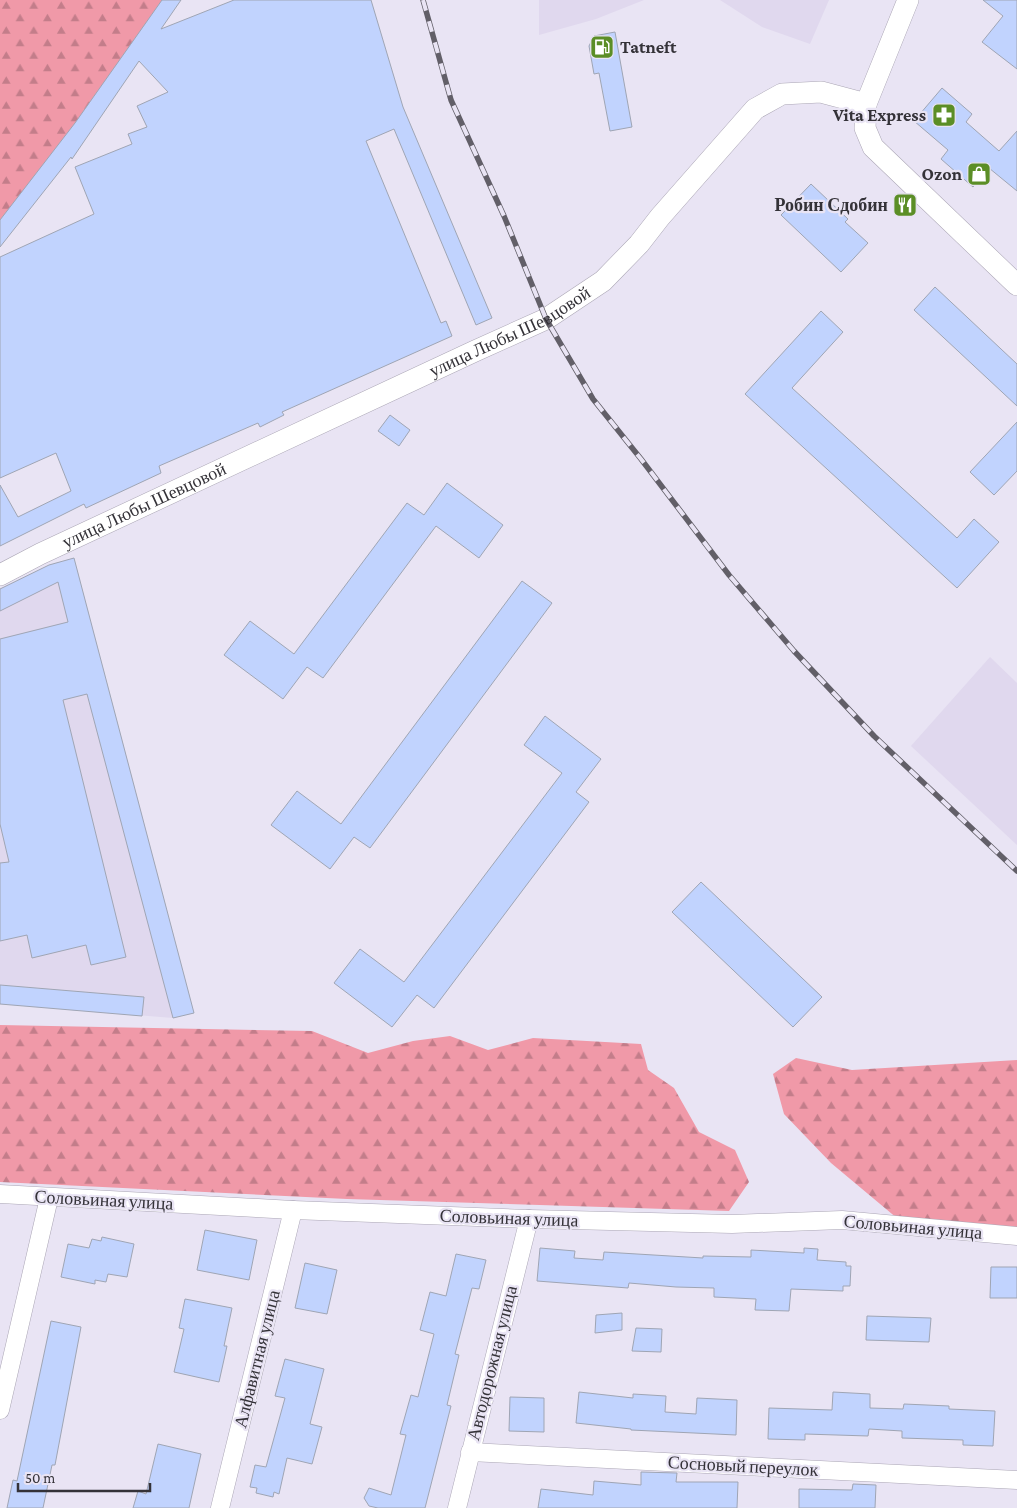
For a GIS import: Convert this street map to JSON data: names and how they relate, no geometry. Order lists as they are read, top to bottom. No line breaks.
{"streets":{"street":["улица Любы Шевцовой","Соловьиная улица","Алфавитная улица","Автодорожная улица","Сосновый переулок"]},"crossings":[["Соловьиная улица","Алфавитная улица"],["Соловьиная улица","Автодорожная улица"],["Автодорожная улица","Сосновый переулок"]],"places":{"fuel station":["Tatneft"],"pharmacy":["Vita Express"],"shop":["Ozon"],"restaurant":["Робин Сдобин"]},"scale_bar":"50 m"}
